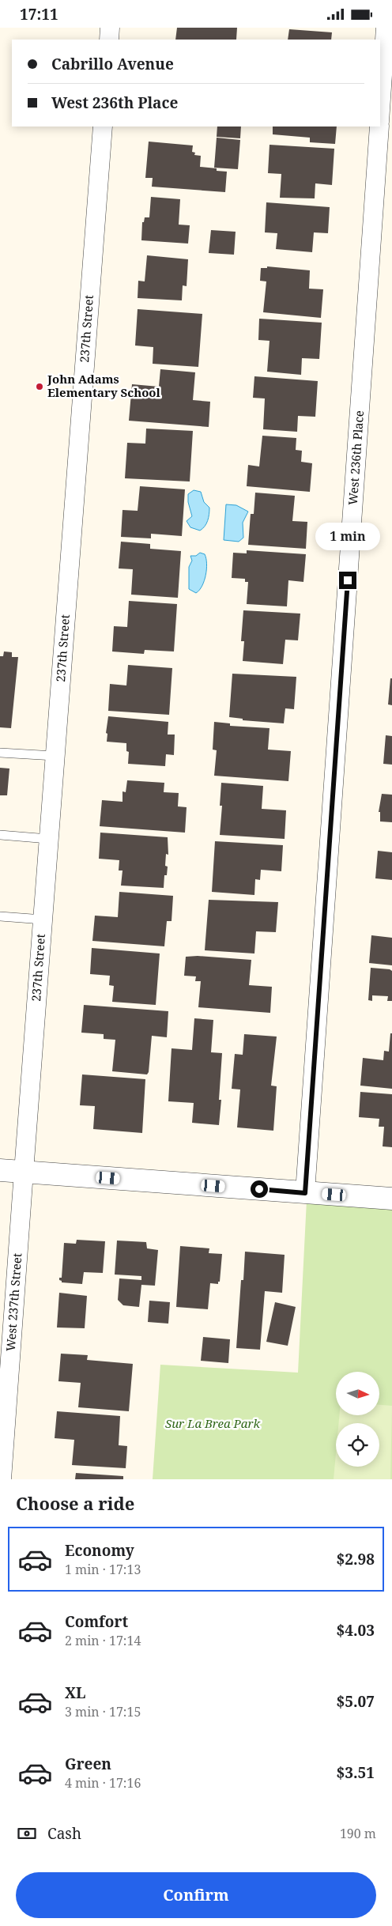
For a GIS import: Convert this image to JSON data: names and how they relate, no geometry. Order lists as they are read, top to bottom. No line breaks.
{"streets":{"street":["237th Street","West 236th Place","West 237th Street"]},"crossings":[["237th Street","West 237th Street"]],"parks":["Sur La Brea Park"],"places":["John Adams Elementary School"],"north":"right","page":{"status":"17:11","banner":["Cabrillo Avenue","West 236th Place"],"bubble":"1 min","heading":"Choose a ride","list":[{"name":"Economy","note":"1 min · 17:13","value":"$2.98"},{"name":"Comfort","note":"2 min · 17:14","value":"$4.03"},{"name":"XL","note":"3 min · 17:15","value":"$5.07"},{"name":"Green","note":"4 min · 17:16","value":"$3.51"}],"pay":["Cash","190 m"],"buttons":"Confirm"}}
